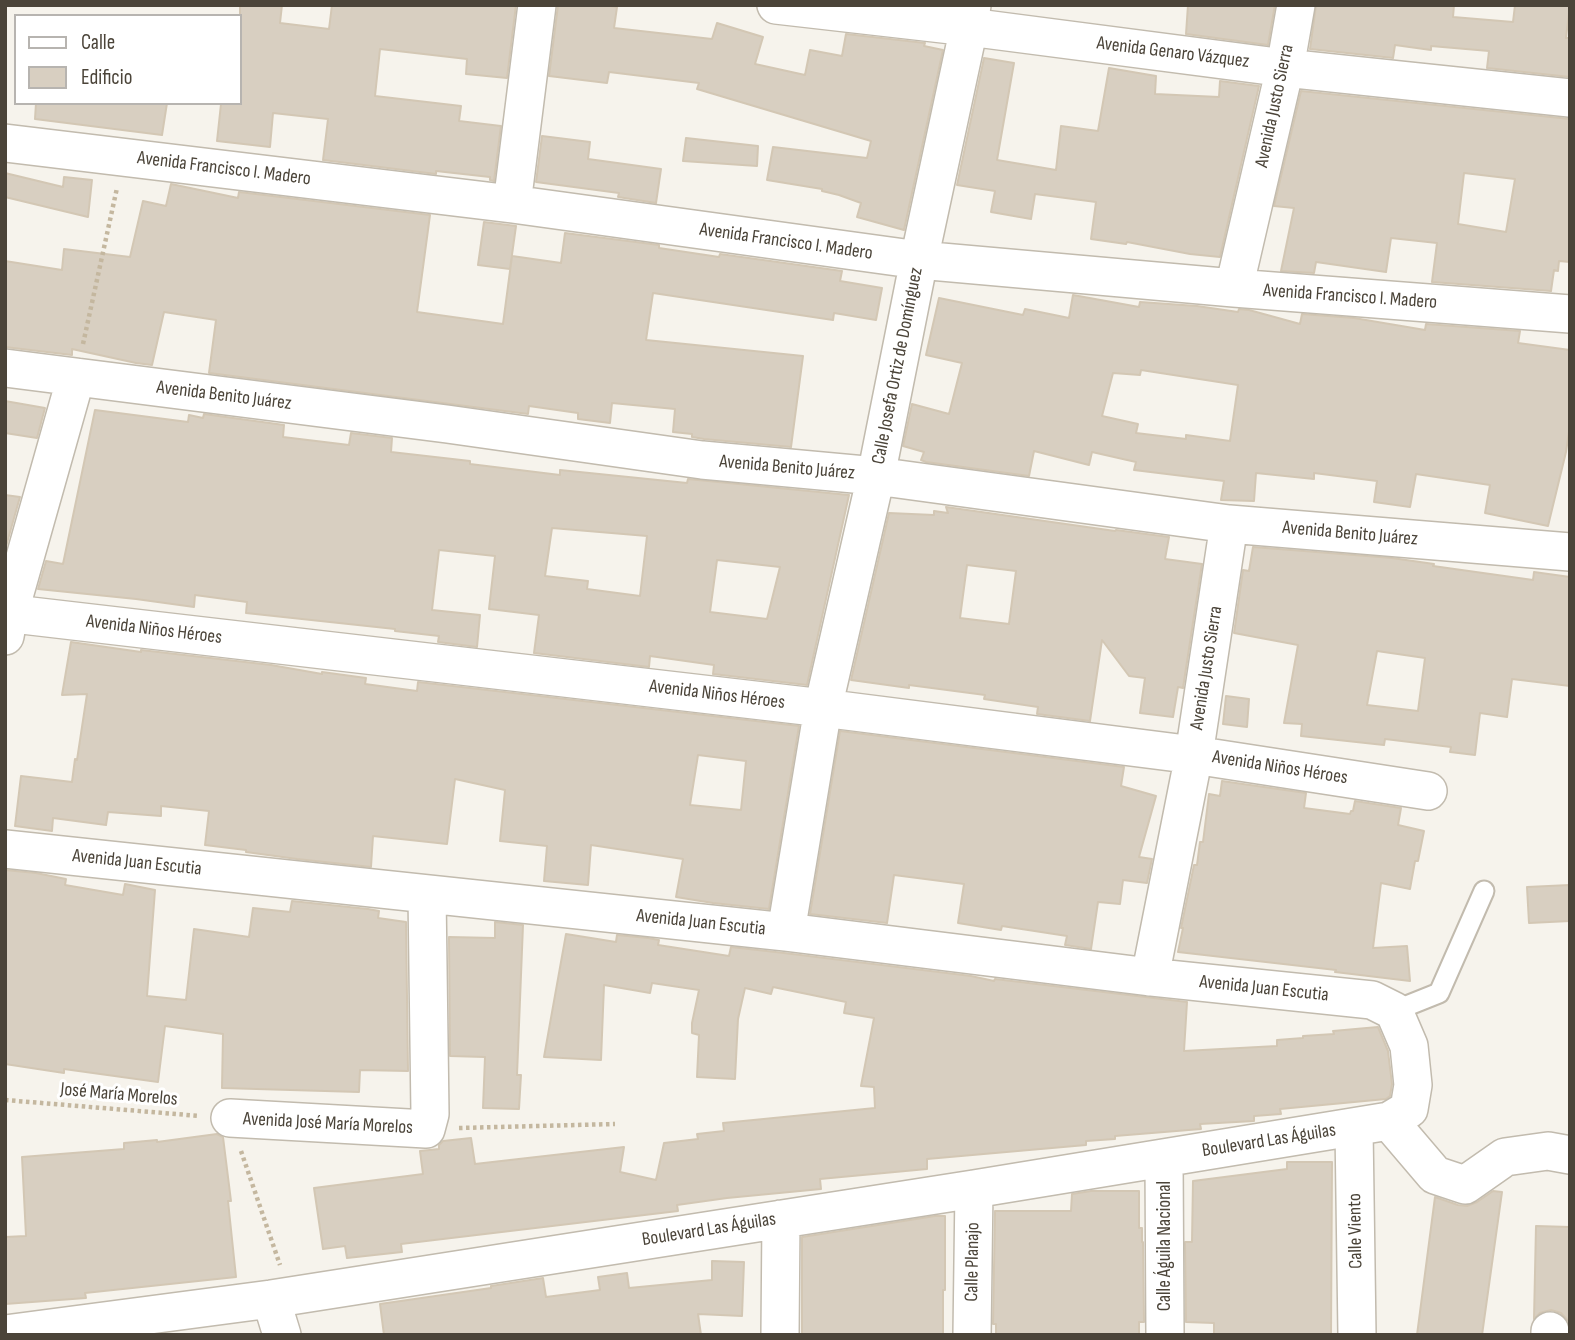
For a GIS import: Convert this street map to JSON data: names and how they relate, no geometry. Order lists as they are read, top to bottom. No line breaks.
{"streets":{"street":["Avenida Genaro Vázquez","Avenida Justo Sierra","Avenida Francisco I. Madero","Calle Josefa Ortiz de Domínguez","Avenida Benito Juárez","Avenida Niños Héroes","Avenida Juan Escutia","Avenida José María Morelos","Boulevard Las Águilas","Calle Viento","Calle Águila Nacional","Calle Planajo"],"path":["José María Morelos"]},"crossings":[["Avenida Genaro Vázquez","Avenida Justo Sierra"],["Avenida Genaro Vázquez","Calle Josefa Ortiz de Domínguez"],["Avenida Justo Sierra","Avenida Francisco I. Madero"],["Avenida Justo Sierra","Avenida Benito Juárez"],["Avenida Justo Sierra","Avenida Niños Héroes"],["Avenida Justo Sierra","Avenida Juan Escutia"],["Avenida Francisco I. Madero","Calle Josefa Ortiz de Domínguez"],["Calle Josefa Ortiz de Domínguez","Avenida Benito Juárez"],["Calle Josefa Ortiz de Domínguez","Avenida Niños Héroes"],["Calle Josefa Ortiz de Domínguez","Avenida Juan Escutia"],["José María Morelos","Avenida José María Morelos"],["Boulevard Las Águilas","Calle Viento"],["Boulevard Las Águilas","Calle Águila Nacional"],["Boulevard Las Águilas","Calle Planajo"]],"legend":["Calle","Edificio"]}
